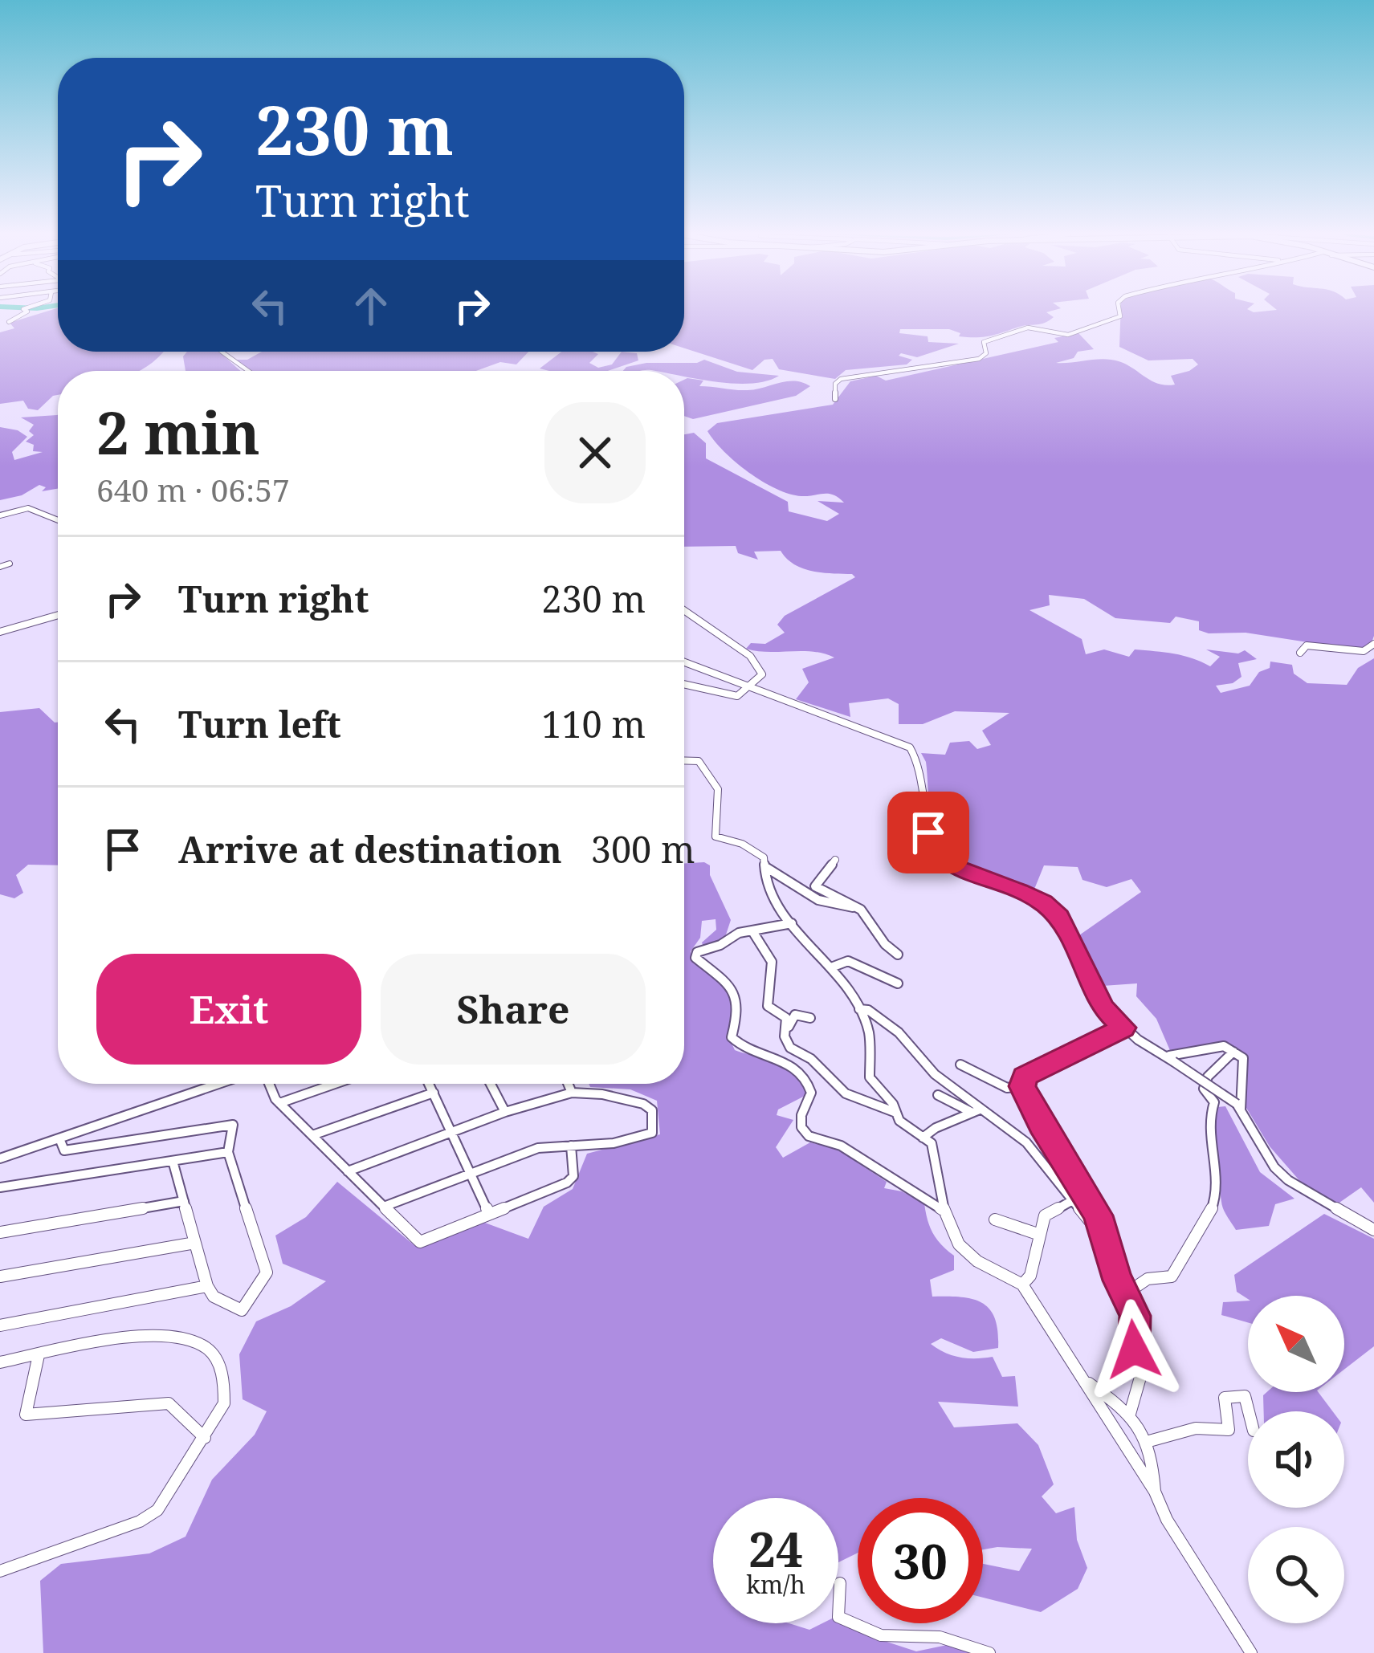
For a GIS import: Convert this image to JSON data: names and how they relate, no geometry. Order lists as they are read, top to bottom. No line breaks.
{"north":"top left","page":{"turn":["230 m","Turn right"],"heading":["2 min","640 m · 06:57"],"list":[{"name":"Turn right","value":"230 m"},{"name":"Turn left","value":"110 m"},{"name":"Arrive at destination","value":"300 m"}],"buttons":["Exit","Share"],"speed":"24 km/h","limit":"30"}}
